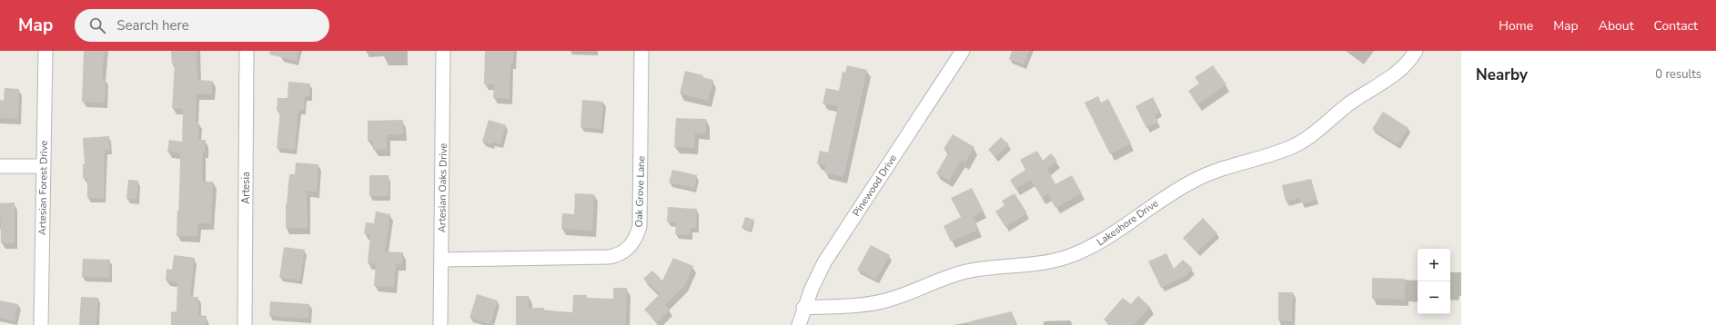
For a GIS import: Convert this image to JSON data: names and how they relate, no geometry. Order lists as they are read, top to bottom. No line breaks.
{"streets":{"street":["Pinewood Drive","Artesian Forest Drive","Artesia","Artesian Oaks Drive","Oak Grove Lane","Lakeshore Drive"]},"crossings":[["Pinewood Drive","Lakeshore Drive"],["Artesian Oaks Drive","Oak Grove Lane"]],"page":{"header":"Map","search":"Search here","nav":["Home","Map","About","Contact"],"heading":["Nearby","0 results"],"map_buttons":["+","−"]}}
